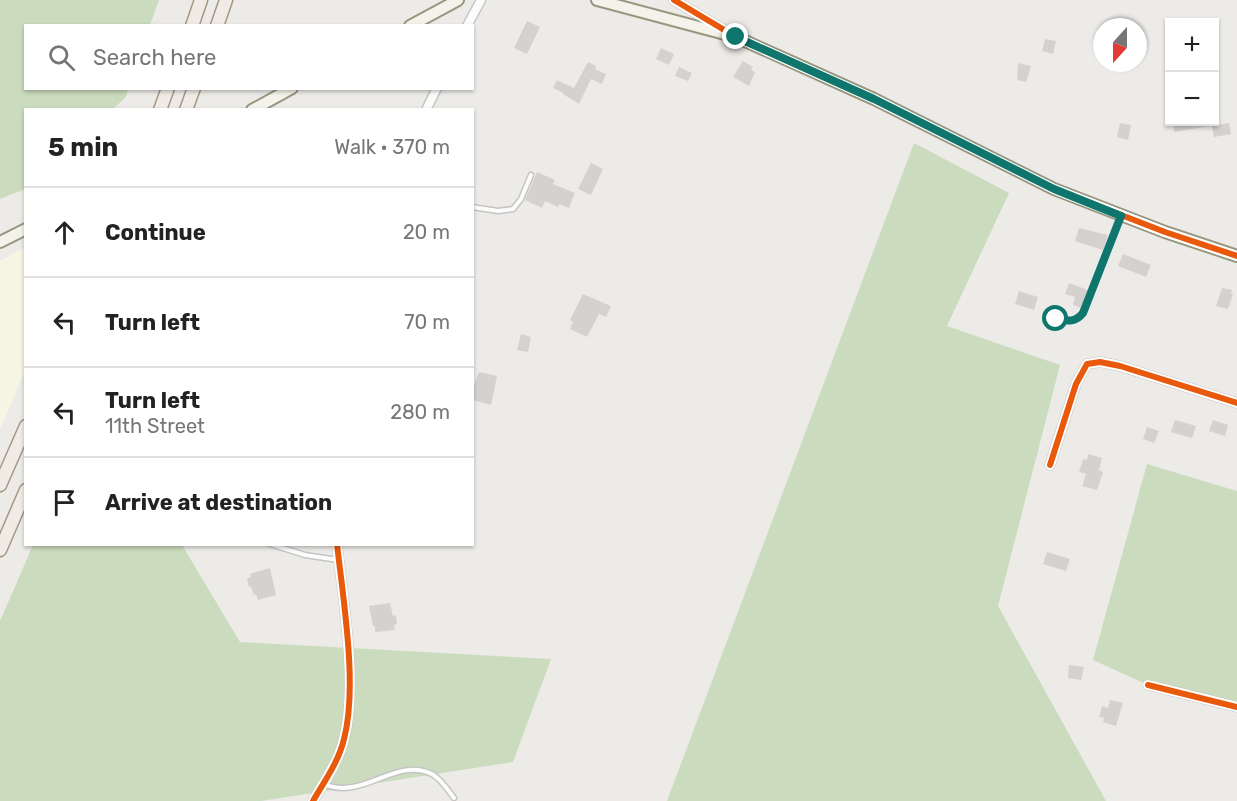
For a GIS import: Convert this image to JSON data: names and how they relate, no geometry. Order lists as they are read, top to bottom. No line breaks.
{"north":"bottom","page":{"map_buttons":["+","−"],"search":"Search here","heading":["5 min","Walk · 370 m"],"list":[["Continue","20 m"],["Turn left","70 m"],["Turn left","11th Street","280 m"],"Arrive at destination"]}}
